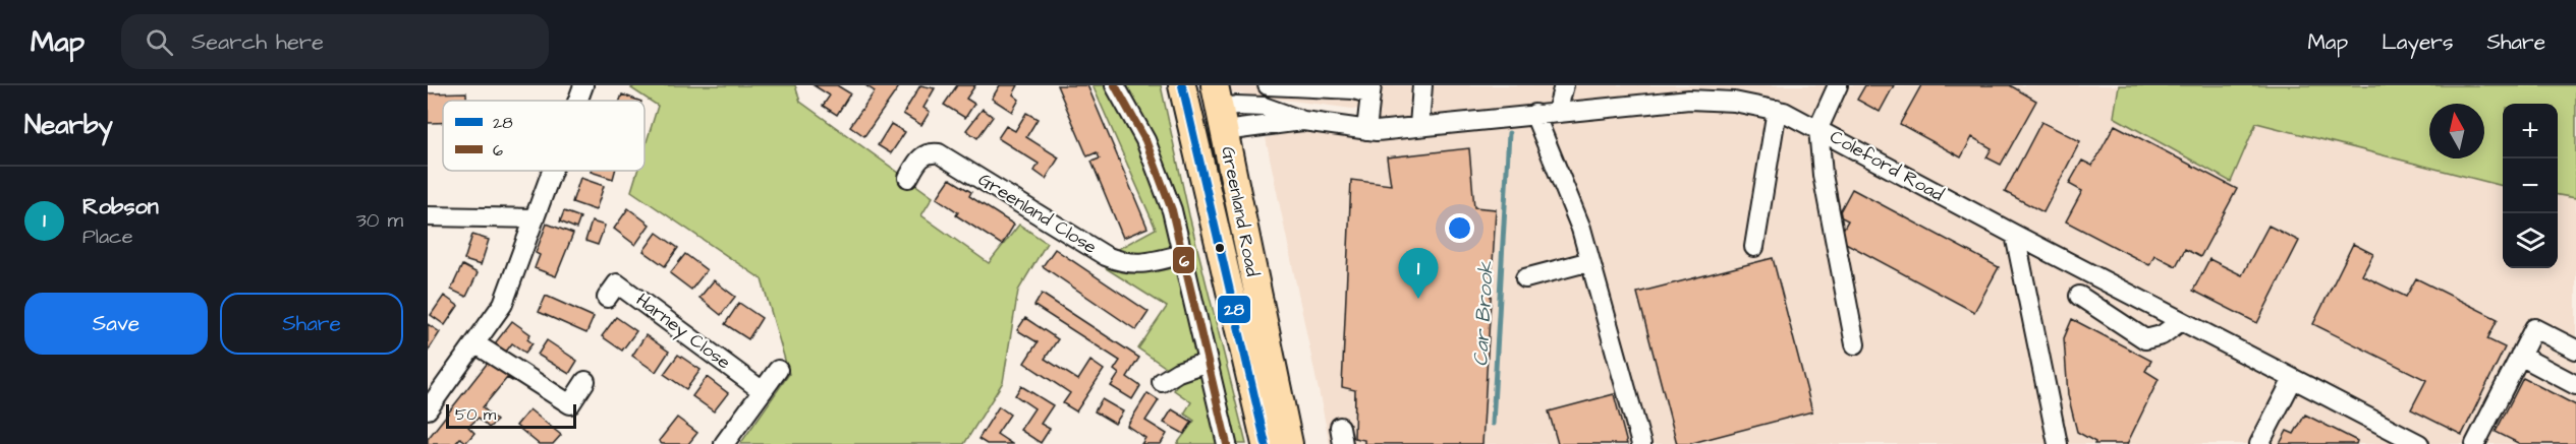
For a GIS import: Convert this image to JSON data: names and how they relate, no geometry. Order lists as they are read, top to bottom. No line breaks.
{"streets":{"highway":["Greenland Road"],"street":["Coleford Road","Greenland Close","Harney Close"]},"crossings":[["Coleford Road","Greenland Road"]],"water":["Car Brook"],"lines":["transit line 28","transit line 6"],"legend":["28","6"],"scale_bar":"50 m","north":"top","page":{"header":"Map","search":"Search here","nav":["Map","Layers","Share"],"heading":"Nearby","map_buttons":["+","−"],"list":[{"mark":"1","name":"Robson","note":"Place","value":"30 m"}],"pins":"1","buttons":["Save","Share"],"scale":"50 m"}}
